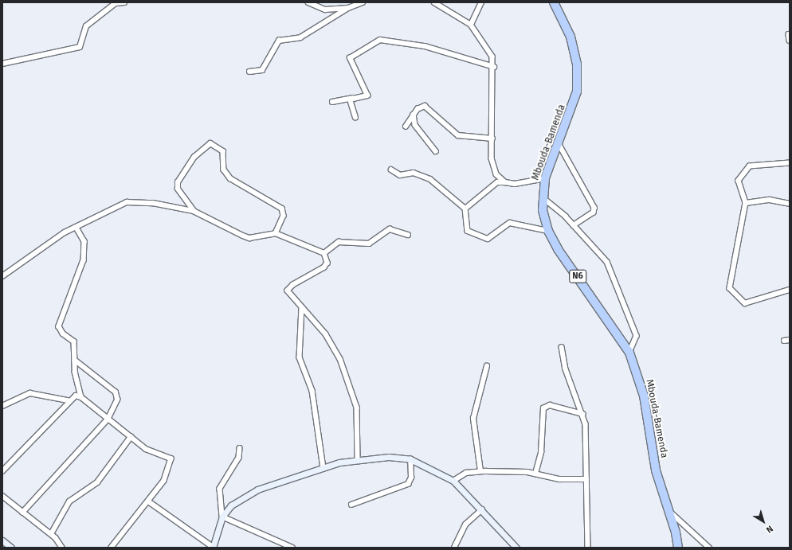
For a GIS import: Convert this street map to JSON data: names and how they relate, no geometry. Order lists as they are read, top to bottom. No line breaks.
{"streets":{"highway":["Mbouda-Bamenda","N6"]},"north":"bottom right"}
